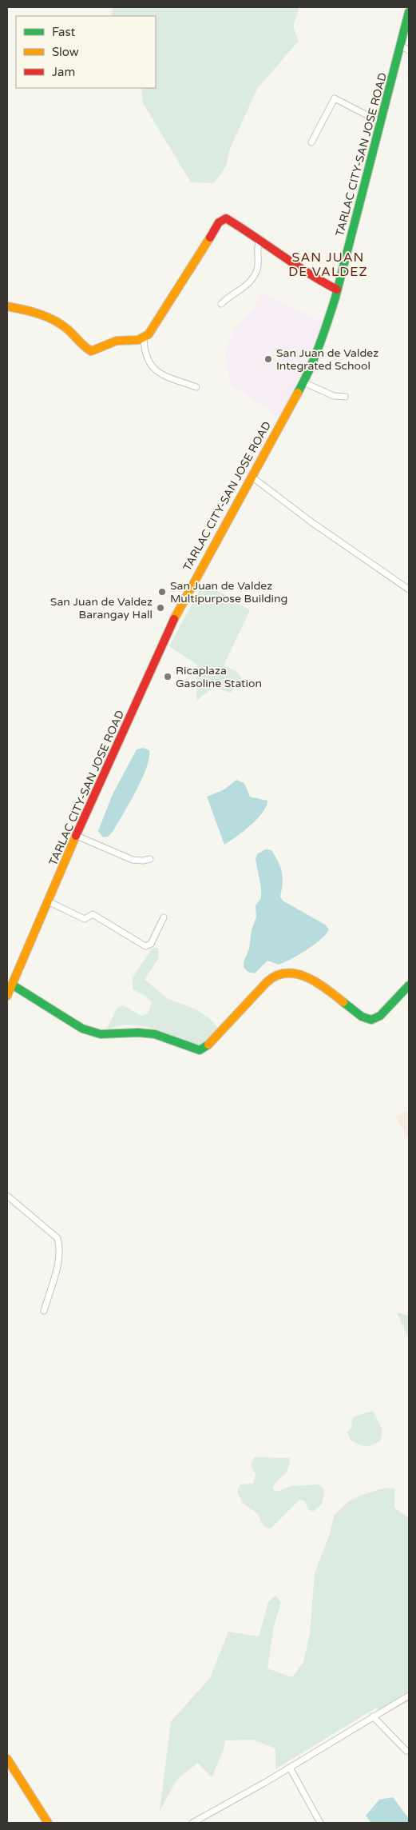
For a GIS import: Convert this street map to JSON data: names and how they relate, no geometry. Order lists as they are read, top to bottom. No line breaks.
{"streets":{"main road":["TARLAC CITY-SAN JOSE ROAD"]},"districts":["SAN JUAN DE VALDEZ"],"places":["San Juan de Valdez Integrated School","San Juan de Valdez Multipurpose Building","San Juan de Valdez Barangay Hall","Ricaplaza Gasoline Station"],"legend":["Fast","Slow","Jam"]}
